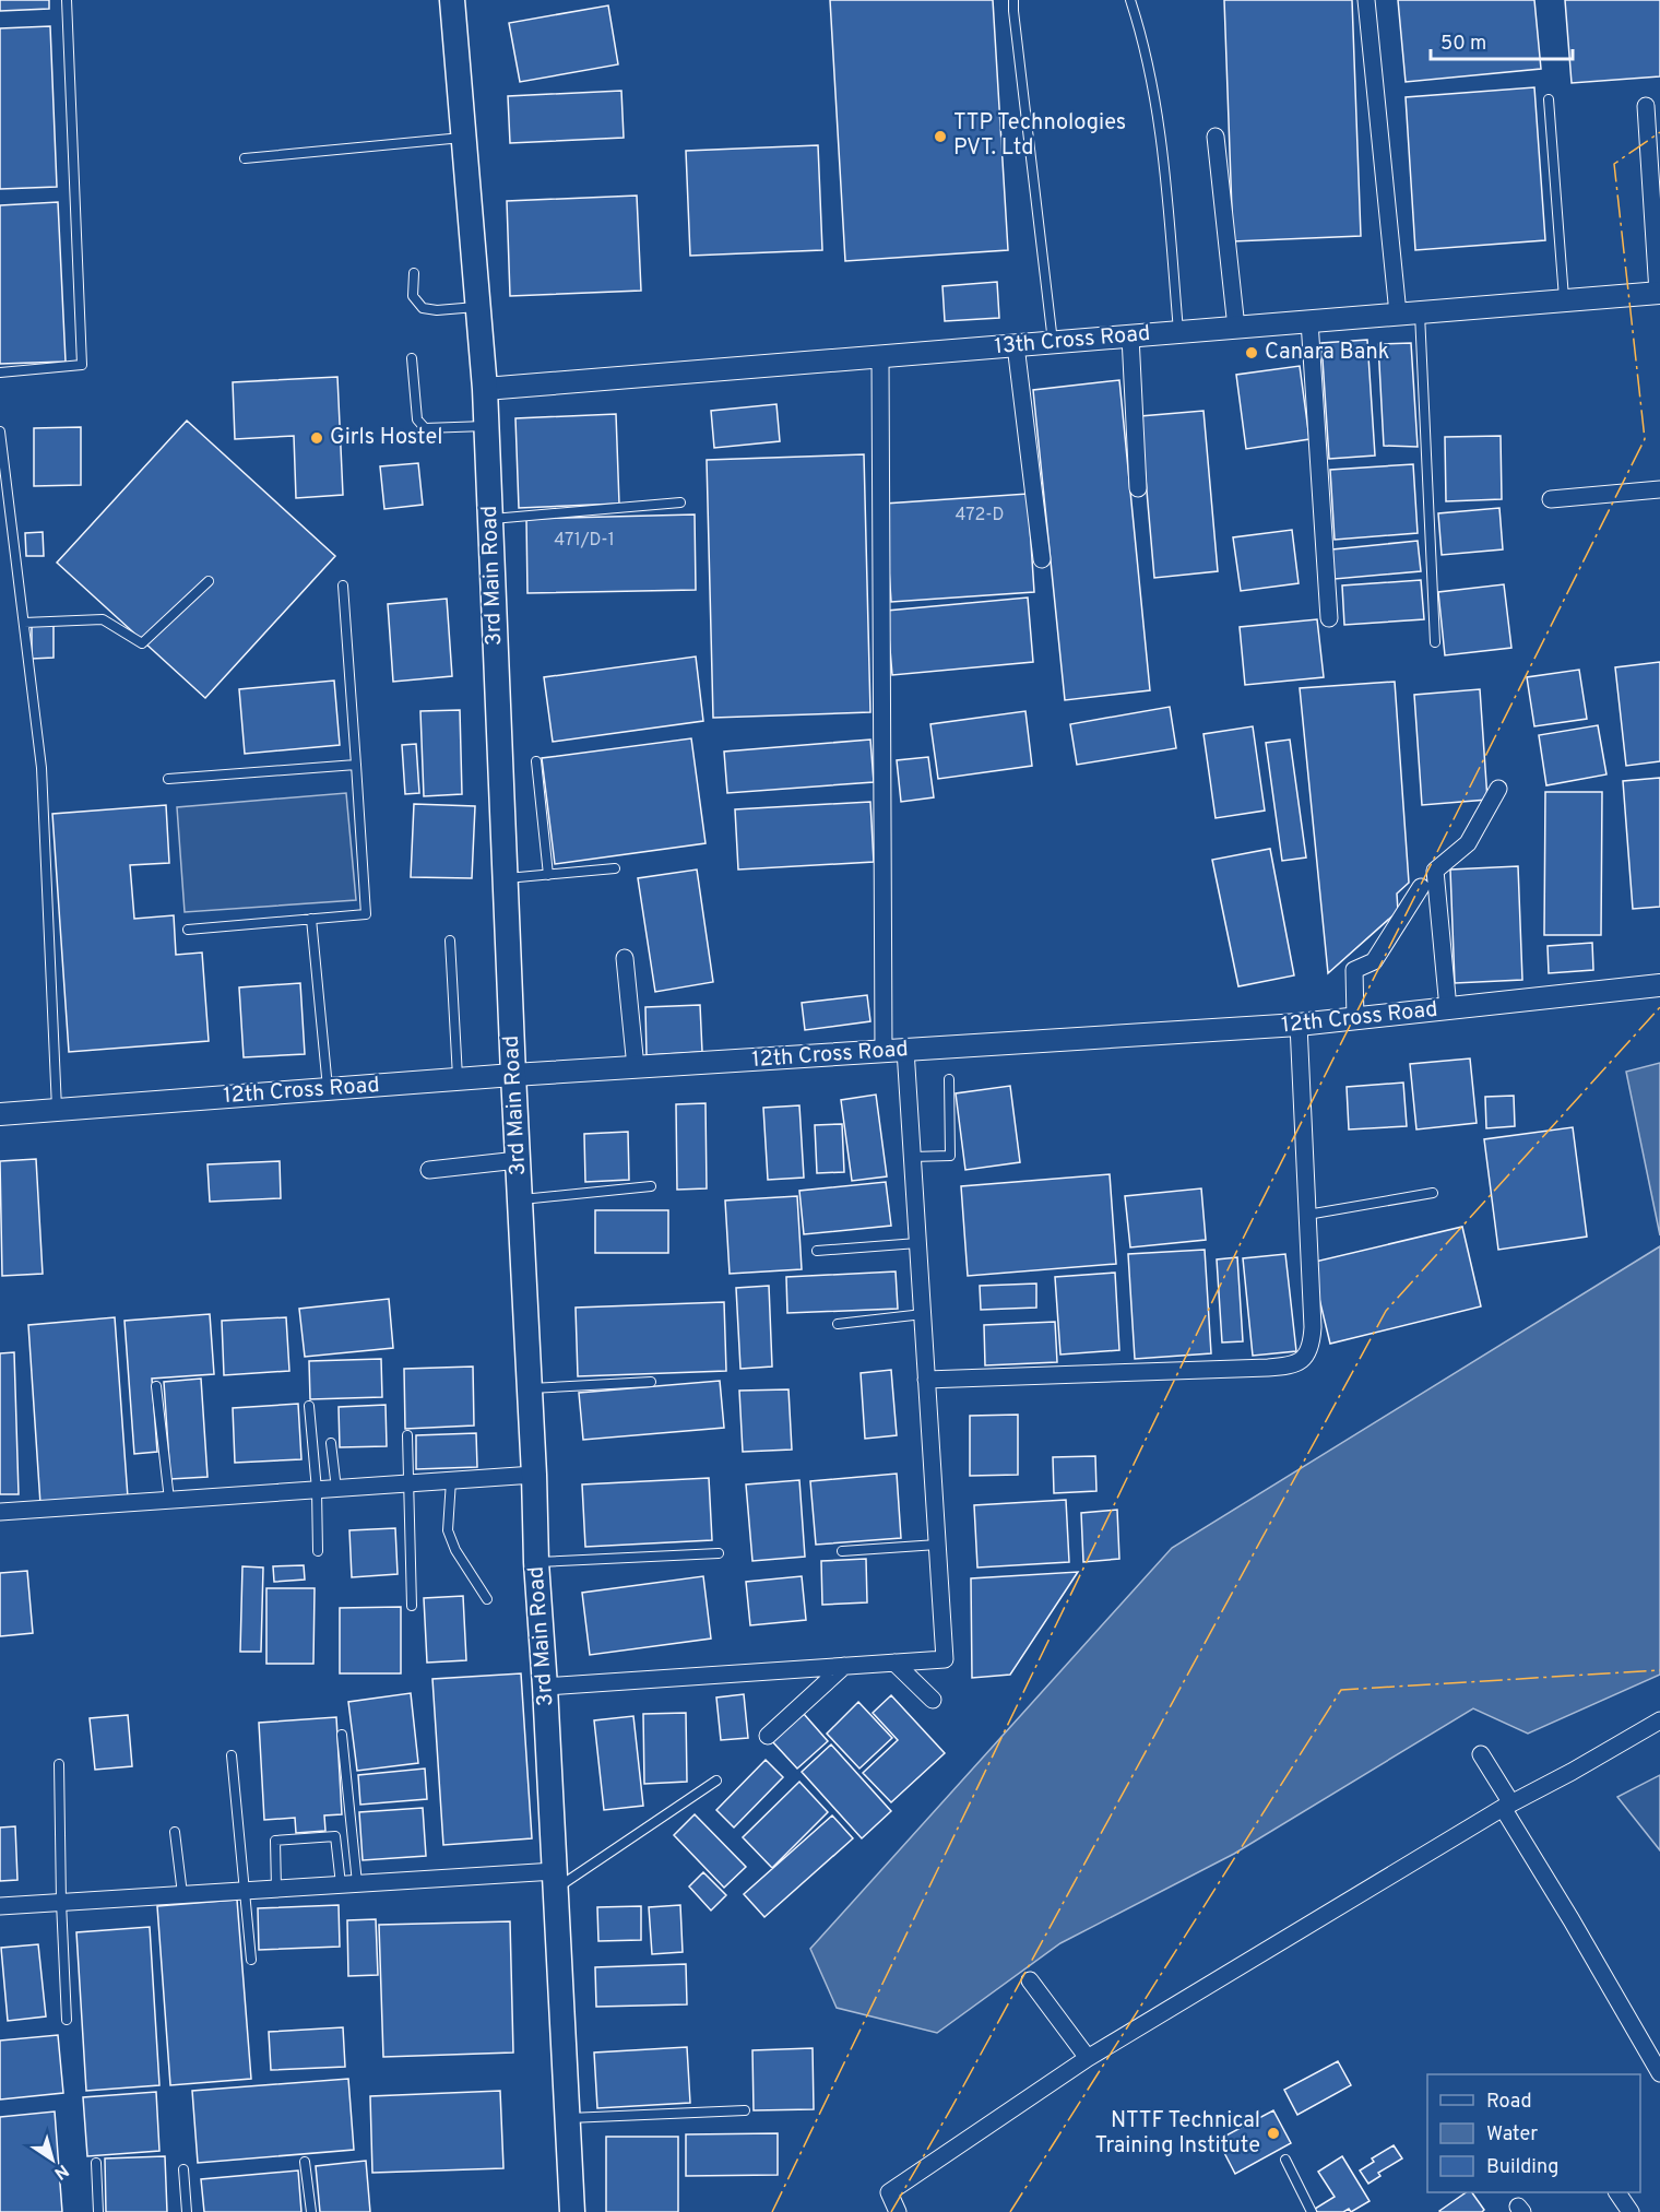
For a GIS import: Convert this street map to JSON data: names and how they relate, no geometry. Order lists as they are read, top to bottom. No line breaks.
{"streets":{"main road":["3rd Main Road"],"street":["13th Cross Road","12th Cross Road"]},"crossings":[["13th Cross Road","3rd Main Road"],["3rd Main Road","12th Cross Road"]],"places":["TTP Technologies PVT. Ltd","Canara Bank","Girls Hostel","NTTF Technical Training Institute"],"house_numbers":["472-D","471/D-1"],"legend":["Road","Water","Building"],"scale_bar":"50 m","north":"bottom right"}
